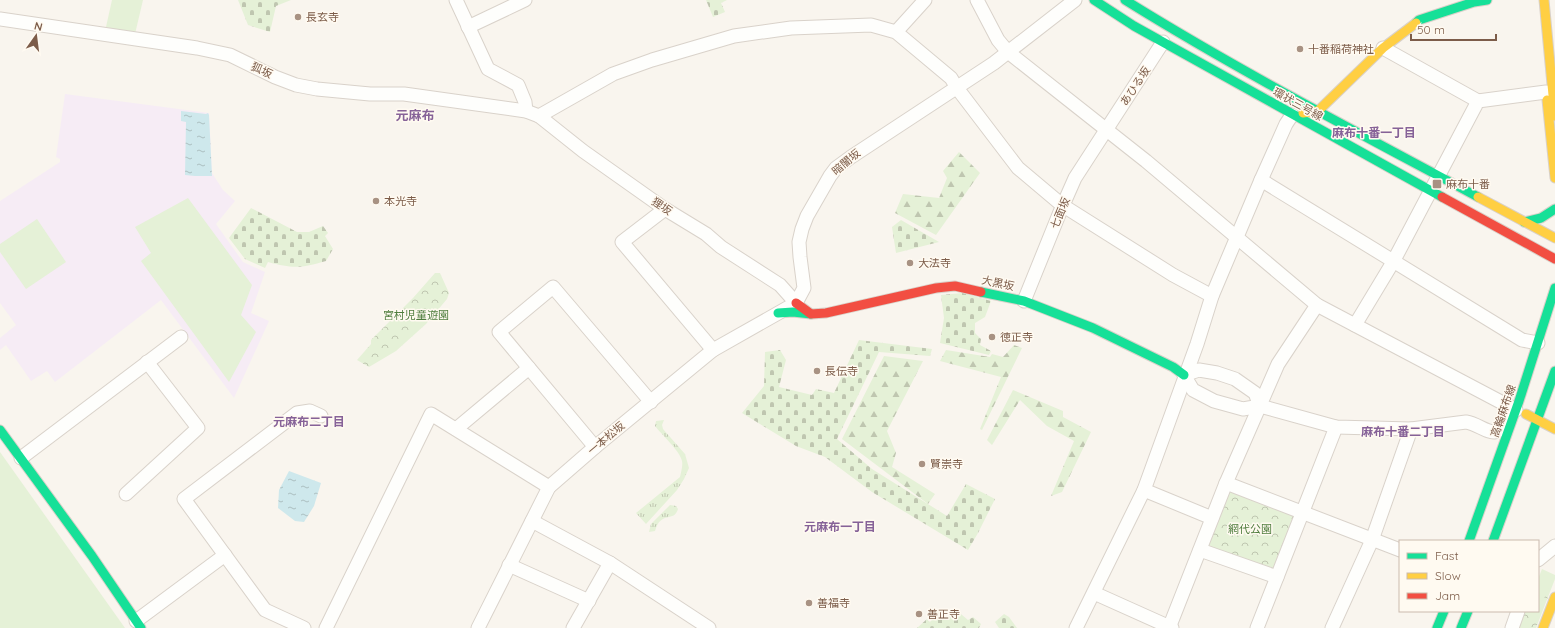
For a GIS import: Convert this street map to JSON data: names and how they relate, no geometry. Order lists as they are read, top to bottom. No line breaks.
{"streets":{"main road":["環状三号線","大黒坂","高輪麻布線"],"street":["狐坂","あひる坂","暗闇坂","狸坂","七面坂","一本松坂"]},"crossings":[["狐坂","狸坂"],["あひる坂","環状三号線"],["あひる坂","七面坂"],["暗闇坂","狸坂"],["暗闇坂","一本松坂"],["狸坂","一本松坂"],["七面坂","大黒坂"],["大黒坂","一本松坂"]],"districts":["元麻布","麻布十番一丁目","元麻布二丁目","麻布十番二丁目","元麻布一丁目"],"parks":["宮村児童遊園","網代公園"],"places":{"other":["長玄寺","十番稲荷神社","本光寺","大法寺","徳正寺","長伝寺","賢崇寺","善福寺","善正寺"],"transit":["麻布十番"]},"legend":["Fast","Slow","Jam"],"scale_bar":"50 m","north":"top"}
